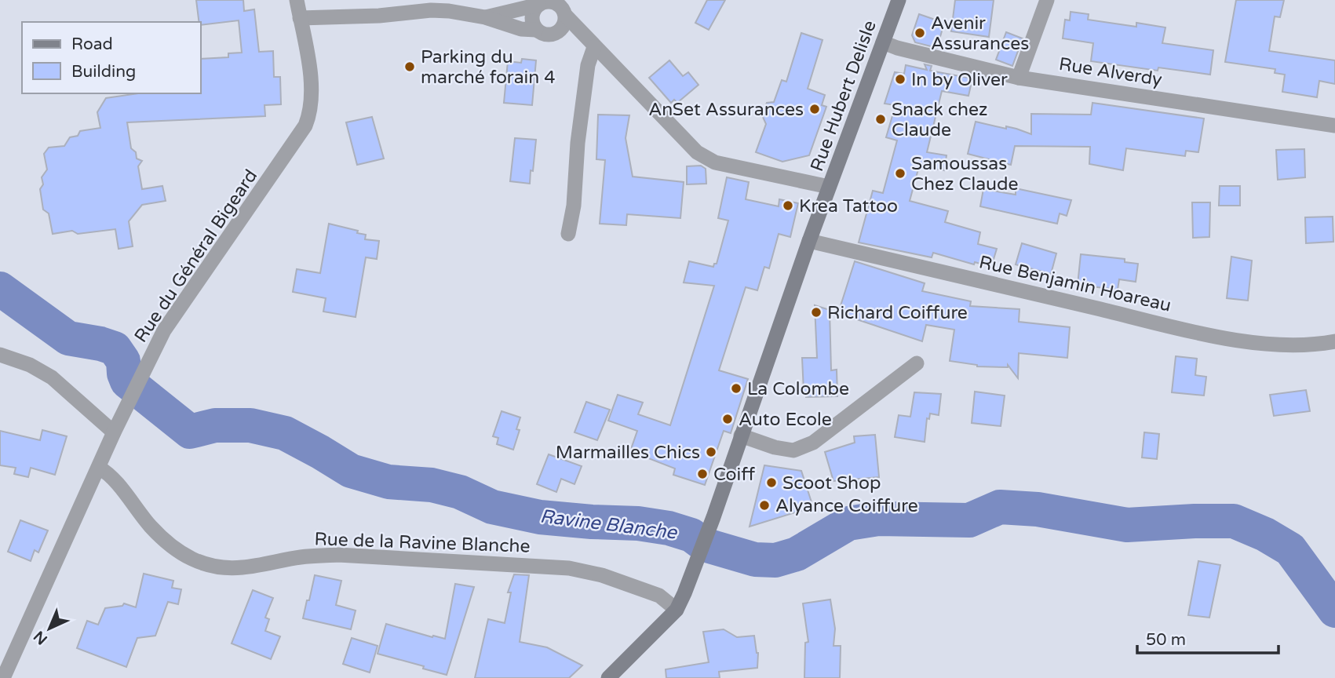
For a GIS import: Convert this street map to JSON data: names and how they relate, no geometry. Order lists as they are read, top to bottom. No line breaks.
{"streets":{"main road":["Rue Hubert Delisle"],"street":["Rue Alverdy","Rue du Général Bigeard","Rue Benjamin Hoareau","Rue de la Ravine Blanche"]},"crossings":[["Rue Alverdy","Rue Hubert Delisle"],["Rue Hubert Delisle","Rue Benjamin Hoareau"],["Rue Hubert Delisle","Rue de la Ravine Blanche"],["Rue du Général Bigeard","Rue de la Ravine Blanche"]],"water":["Ravine Blanche"],"places":["Avenir Assurances","Parking du marché forain 4","In by Oliver","AnSet Assurances","Snack chez Claude","Samoussas Chez Claude","Krea Tattoo","Richard Coiffure","La Colombe","Auto Ecole","Marmailles Chics","Coiff","Scoot Shop","Alyance Coiffure"],"legend":["Road","Building"],"scale_bar":"50 m","north":"bottom left"}
